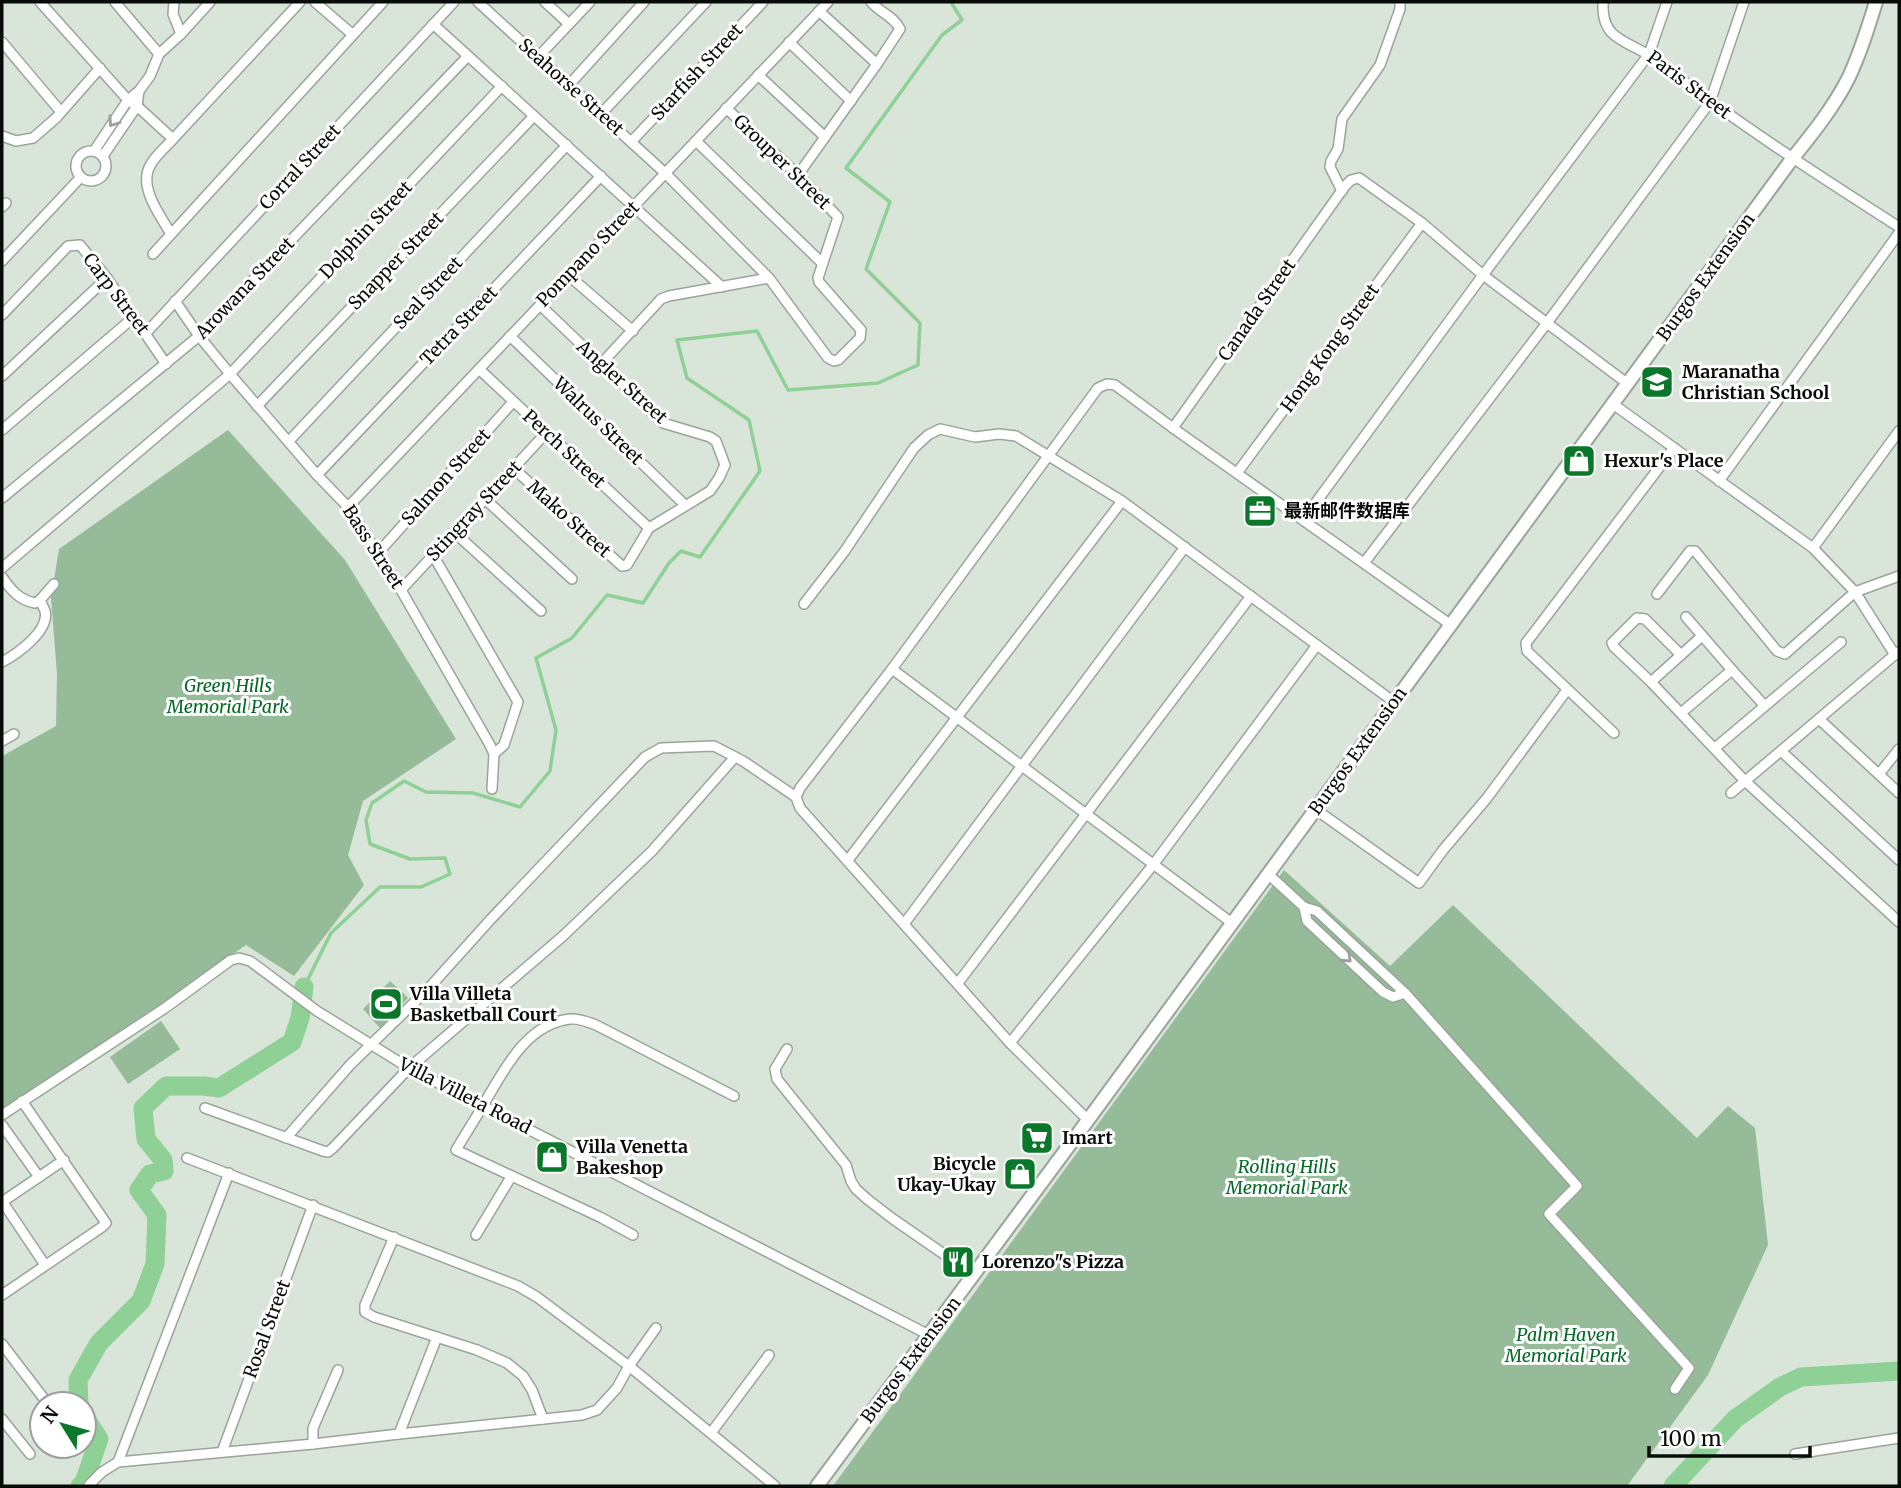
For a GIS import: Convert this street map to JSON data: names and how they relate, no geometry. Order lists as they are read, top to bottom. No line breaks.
{"streets":{"main road":["Burgos Extension"],"street":["Starfish Street","Paris Street","Seahorse Street","Grouper Street","Corral Street","Dolphin Street","Pompano Street","Snapper Street","Arowana Street","Seal Street","Carp Street","Canada Street","Tetra Street","Hong Kong Street","Angler Street","Walrus Street","Perch Street","Salmon Street","Stingray Street","Mako Street","Bass Street","Villa Villeta Road","Rosal Street"]},"crossings":[["Starfish Street","Seahorse Street"],["Paris Street","Burgos Extension"],["Seahorse Street","Grouper Street"],["Seahorse Street","Pompano Street"],["Grouper Street","Pompano Street"],["Corral Street","Carp Street"],["Corral Street","Bass Street"],["Dolphin Street","Bass Street"],["Pompano Street","Angler Street"],["Pompano Street","Walrus Street"],["Pompano Street","Perch Street"],["Pompano Street","Bass Street"],["Snapper Street","Bass Street"],["Burgos Extension","Villa Villeta Road"],["Arowana Street","Carp Street"],["Arowana Street","Bass Street"],["Seal Street","Bass Street"],["Tetra Street","Bass Street"],["Angler Street","Walrus Street"],["Perch Street","Salmon Street"],["Perch Street","Stingray Street"],["Perch Street","Mako Street"],["Salmon Street","Bass Street"],["Stingray Street","Mako Street"],["Stingray Street","Bass Street"]],"parks":["Green Hills Memorial Park","Rolling Hills Memorial Park","Palm Haven Memorial Park"],"places":{"school or university":["Maranatha Christian School"],"shop":["Hexur's Place","Villa Venetta Bakeshop","Bicycle Ukay-Ukay"],"office":["最新邮件数据库"],"sports":["Villa Villeta Basketball Court"],"supermarket":["Imart"],"restaurant":["Lorenzo\"s Pizza"]},"scale_bar":"100 m","north":"top left"}
